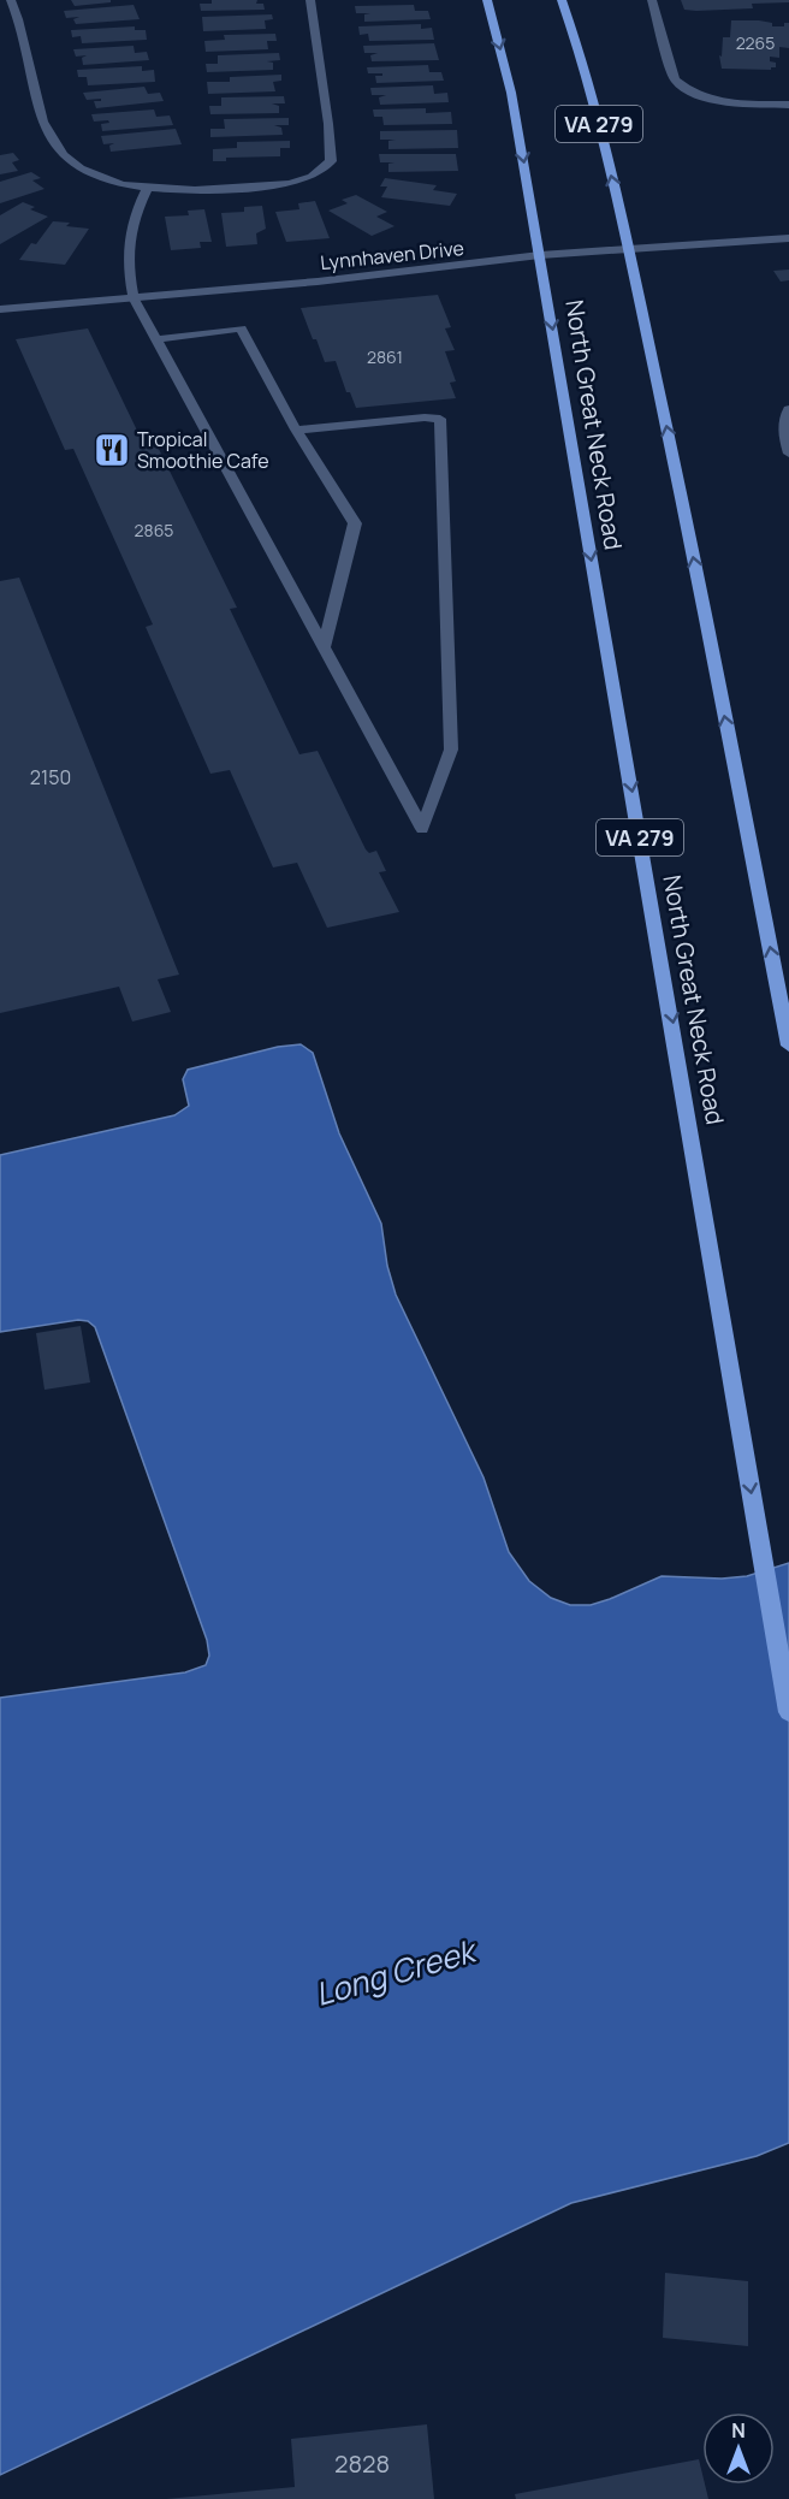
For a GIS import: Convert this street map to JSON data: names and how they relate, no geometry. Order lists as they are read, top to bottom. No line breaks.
{"streets":{"main road":["VA 279","North Great Neck Road"],"street":["Lynnhaven Drive"]},"crossings":[["VA 279","Lynnhaven Drive"],["Lynnhaven Drive","North Great Neck Road"]],"water":["Long Creek"],"places":{"restaurant":["Tropical Smoothie Cafe"]},"house_numbers":["2265","2861","2865","2150","2828"],"north":"top"}
